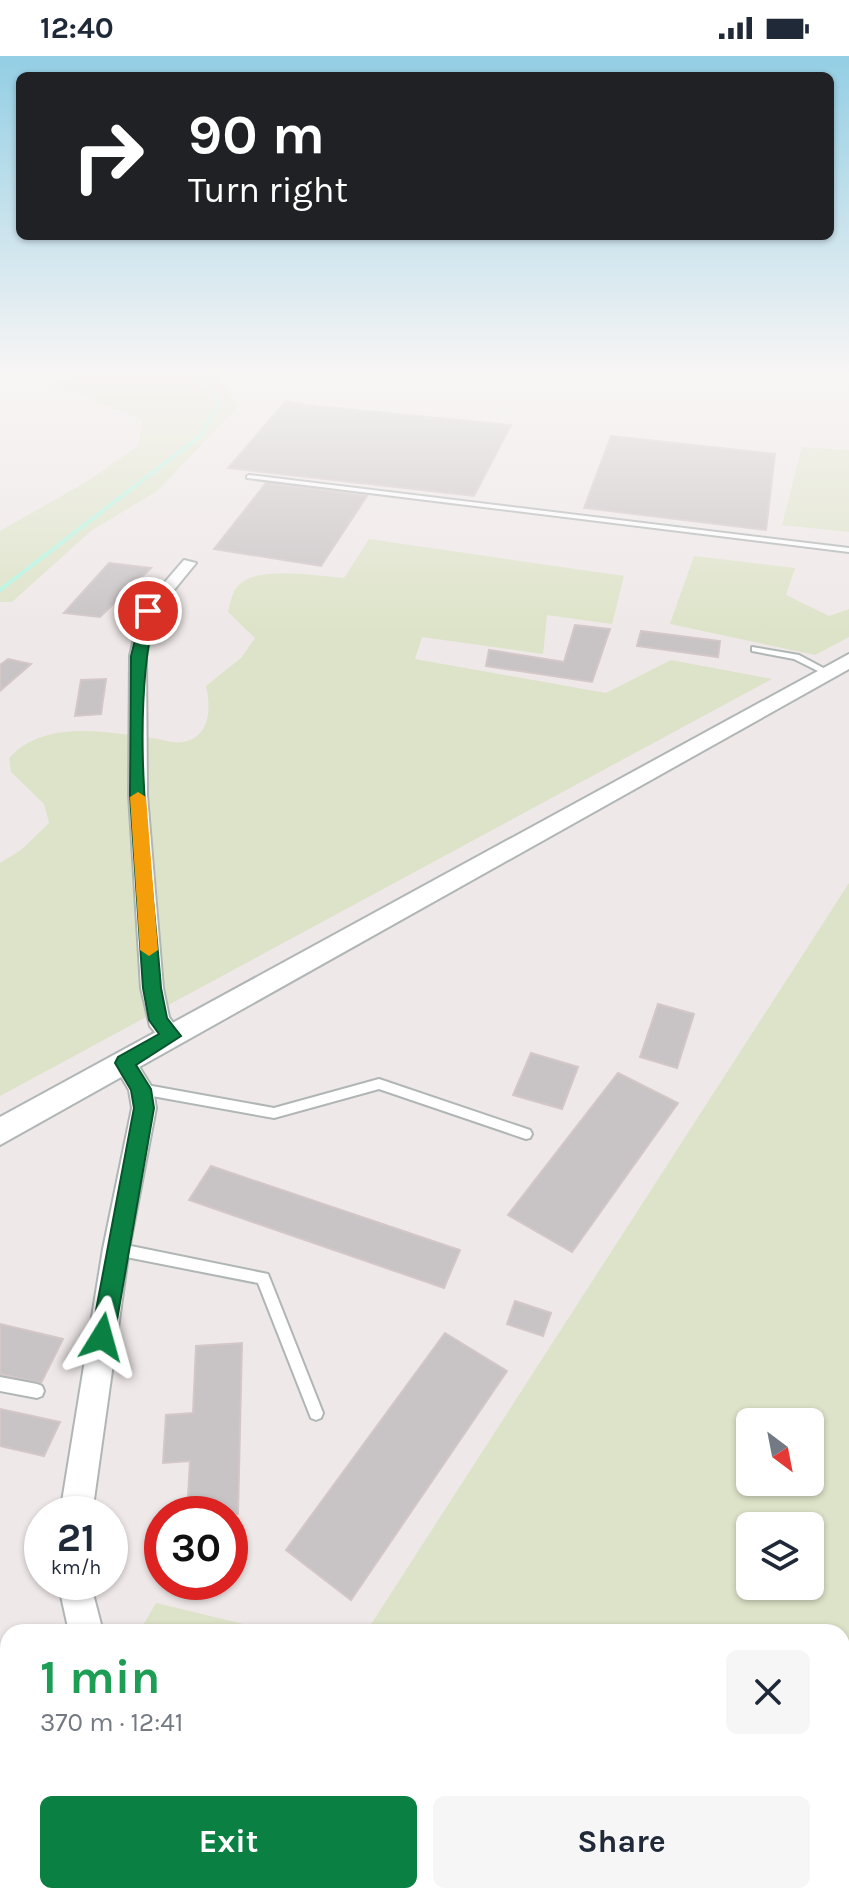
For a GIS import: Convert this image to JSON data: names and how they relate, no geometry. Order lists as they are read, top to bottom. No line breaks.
{"north":"bottom right","page":{"status":"12:40","turn":["90 m","Turn right"],"speed":"21 km/h","limit":"30","heading":["1 min","370 m · 12:41"],"buttons":["Exit","Share"]}}
